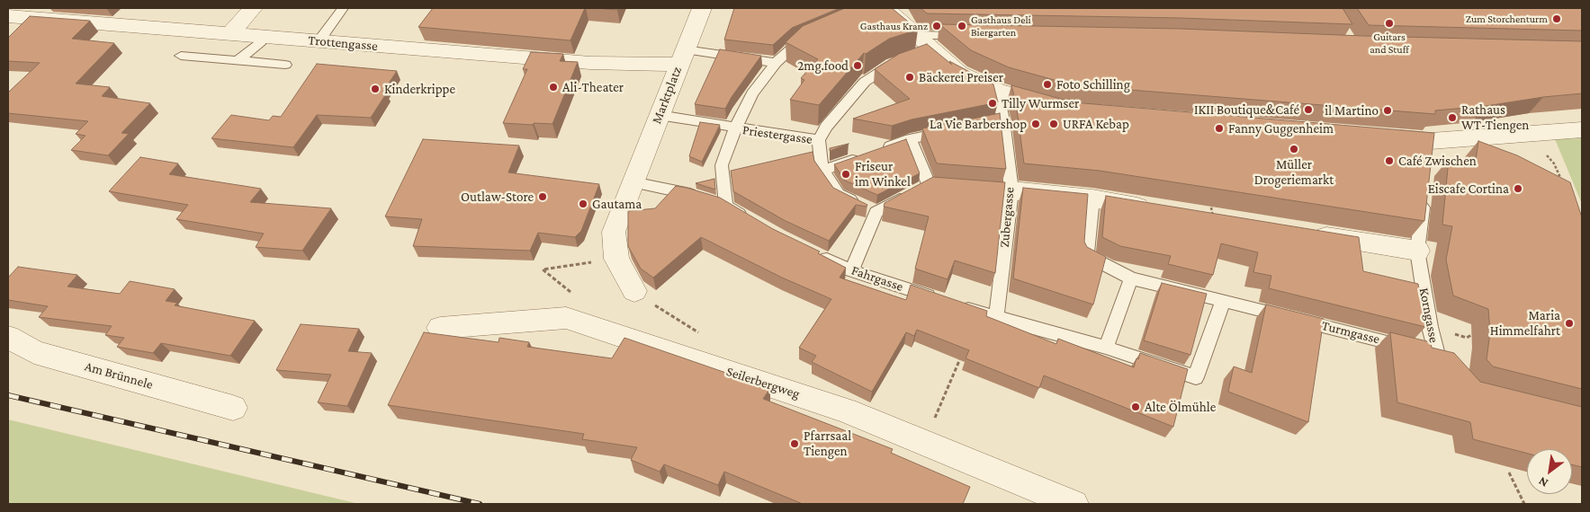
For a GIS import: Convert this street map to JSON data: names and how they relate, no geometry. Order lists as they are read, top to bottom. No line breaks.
{"streets":{"street":["Trottengasse","Marktplatz","Am Brünnele","Seilerbergweg"],"lane":["Priestergasse","Zubergasse","Fahrgasse","Korngasse","Turmgasse"]},"crossings":[["Trottengasse","Marktplatz"],["Marktplatz","Priestergasse"],["Korngasse","Turmgasse"]],"places":["Zum Storchenturm","Guitars and Stuff","Gasthaus Kranz","Gasthaus Deli Biergarten","2mg.food","Bäckerei Preiser","Foto Schilling","Ali-Theater","Kinderkrippe","Tilly Wurmser","IKII Boutique&Café","il Martino","Rathaus WT-Tiengen","La Vie Barbershop","URFA Kebap","Fanny Guggenheim","Müller Drogeriemarkt","Café Zwischen","Friseur im Winkel","Eiscafe Cortina","Outlaw-Store","Gautama","Maria Himmelfahrt","Alte Ölmühle","Pfarrsaal Tiengen"],"north":"bottom left"}
